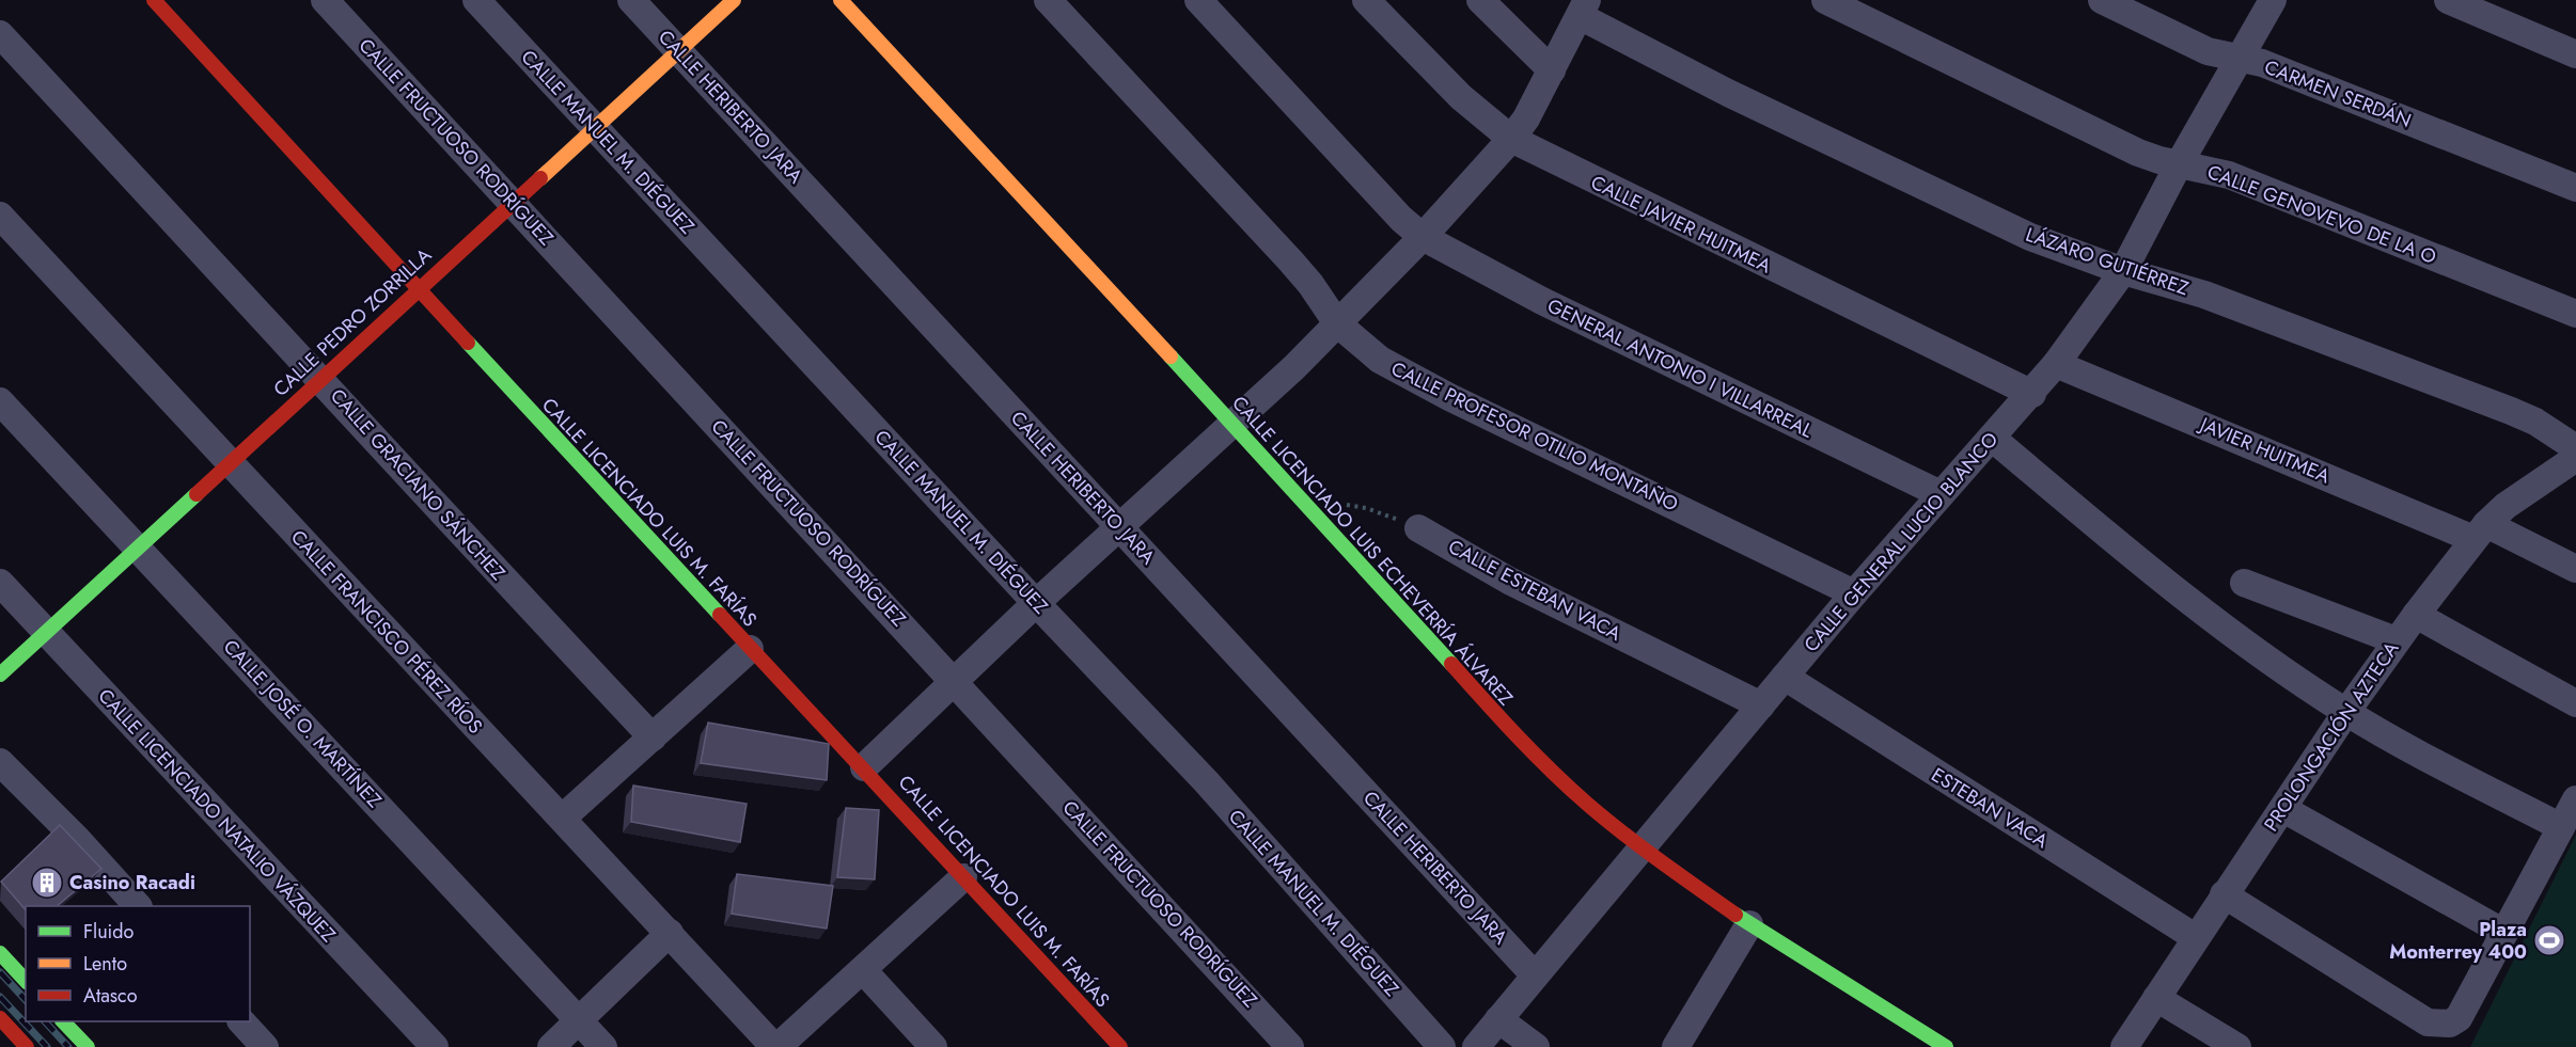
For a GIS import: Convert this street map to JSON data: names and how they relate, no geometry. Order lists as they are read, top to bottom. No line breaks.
{"streets":{"street":["CARMEN SERDÁN","CALLE HERIBERTO JARA","CALLE FRUCTUOSO RODRÍGUEZ","CALLE MANUEL M. DIÉGUEZ","CALLE GENOVEVO DE LA O","CALLE JAVIER HUITMEA","LÁZARO GUTIÉRREZ","CALLE PEDRO ZORRILLA","GENERAL ANTONIO I VILLARREAL","CALLE PROFESOR OTILIO MONTAÑO","JAVIER HUITMEA","CALLE GRACIANO SÁNCHEZ","CALLE LICENCIADO LUIS M. FARÍAS","CALLE GENERAL LUCIO BLANCO","CALLE LICENCIADO LUIS ECHEVERRÍA ÁLVAREZ","CALLE ESTEBAN VACA","CALLE FRANCISCO PÉREZ RÍOS","CALLE JOSÉ O. MARTÍNEZ","PROLONGACIÓN AZTECA","ESTEBAN VACA","CALLE LICENCIADO NATALIO VÁZQUEZ"]},"crossings":[["CARMEN SERDÁN","CALLE GENERAL LUCIO BLANCO"],["CALLE HERIBERTO JARA","CALLE PEDRO ZORRILLA"],["CALLE HERIBERTO JARA","CALLE GENERAL LUCIO BLANCO"],["CALLE FRUCTUOSO RODRÍGUEZ","CALLE PEDRO ZORRILLA"],["CALLE MANUEL M. DIÉGUEZ","CALLE PEDRO ZORRILLA"],["CALLE GENOVEVO DE LA O","CALLE GENERAL LUCIO BLANCO"],["CALLE JAVIER HUITMEA","CALLE GENERAL LUCIO BLANCO"],["LÁZARO GUTIÉRREZ","CALLE GENERAL LUCIO BLANCO"],["CALLE PEDRO ZORRILLA","CALLE GRACIANO SÁNCHEZ"],["CALLE PEDRO ZORRILLA","CALLE LICENCIADO LUIS M. FARÍAS"],["CALLE PEDRO ZORRILLA","CALLE FRANCISCO PÉREZ RÍOS"],["CALLE PEDRO ZORRILLA","CALLE JOSÉ O. MARTÍNEZ"],["CALLE PEDRO ZORRILLA","CALLE LICENCIADO NATALIO VÁZQUEZ"],["GENERAL ANTONIO I VILLARREAL","CALLE GENERAL LUCIO BLANCO"],["CALLE PROFESOR OTILIO MONTAÑO","CALLE GENERAL LUCIO BLANCO"],["JAVIER HUITMEA","CALLE GENERAL LUCIO BLANCO"],["JAVIER HUITMEA","PROLONGACIÓN AZTECA"],["CALLE GENERAL LUCIO BLANCO","CALLE LICENCIADO LUIS ECHEVERRÍA ÁLVAREZ"],["CALLE GENERAL LUCIO BLANCO","CALLE ESTEBAN VACA"],["CALLE GENERAL LUCIO BLANCO","ESTEBAN VACA"],["PROLONGACIÓN AZTECA","ESTEBAN VACA"]],"places":{"building":["Casino Racadi"],"sports":["Plaza Monterrey 400"]},"legend":["Fluido","Lento","Atasco"]}
